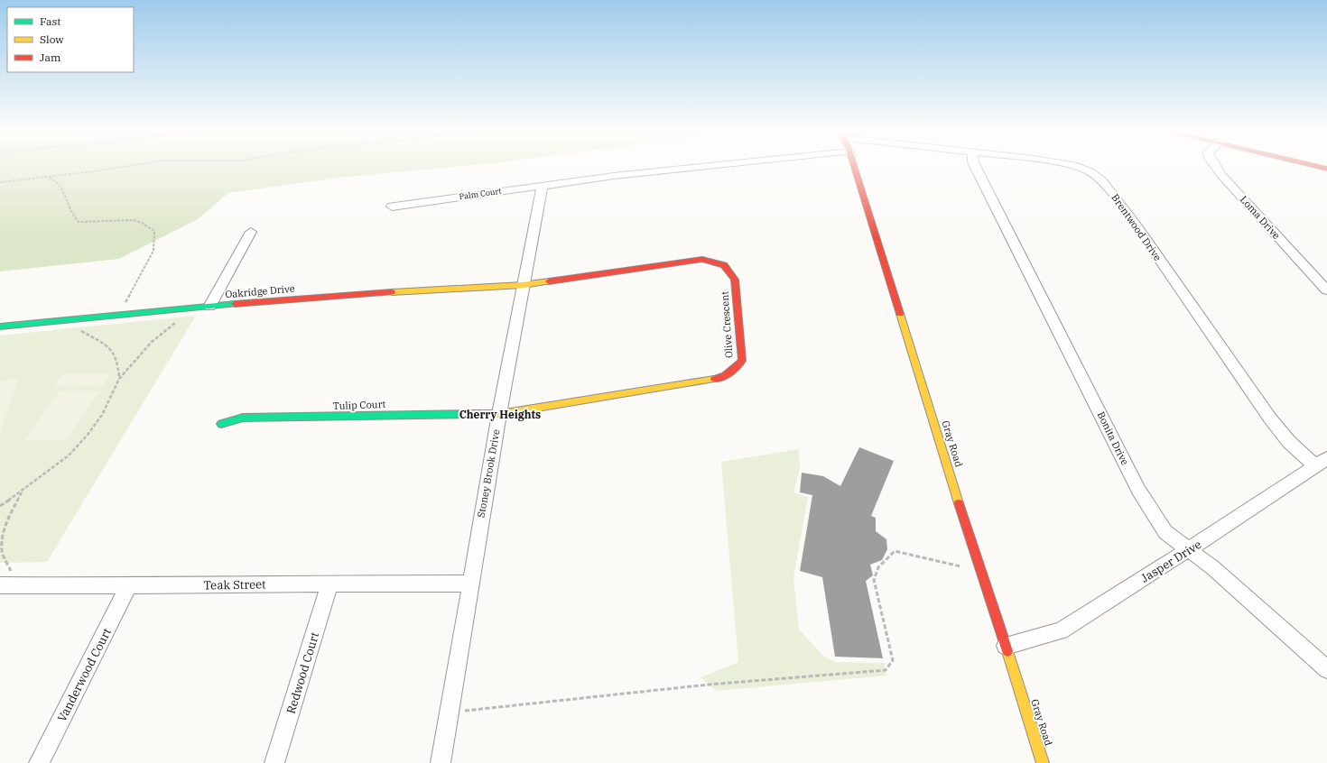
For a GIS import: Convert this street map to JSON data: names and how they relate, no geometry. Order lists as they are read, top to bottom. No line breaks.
{"streets":{"street":["Palm Court","Loma Drive","Brentwood Drive","Oakridge Drive","Olive Crescent","Tulip Court","Bonita Drive","Gray Road","Stoney Brook Drive","Jasper Drive","Teak Street","Redwood Court","Vanderwood Court"]},"crossings":[["Palm Court","Stoney Brook Drive"],["Brentwood Drive","Jasper Drive"],["Oakridge Drive","Olive Crescent"],["Oakridge Drive","Stoney Brook Drive"],["Olive Crescent","Tulip Court"],["Olive Crescent","Stoney Brook Drive"],["Tulip Court","Stoney Brook Drive"],["Bonita Drive","Jasper Drive"],["Gray Road","Jasper Drive"],["Stoney Brook Drive","Teak Street"],["Teak Street","Redwood Court"],["Teak Street","Vanderwood Court"]],"districts":["Cherry Heights"],"legend":["Fast","Slow","Jam"]}
